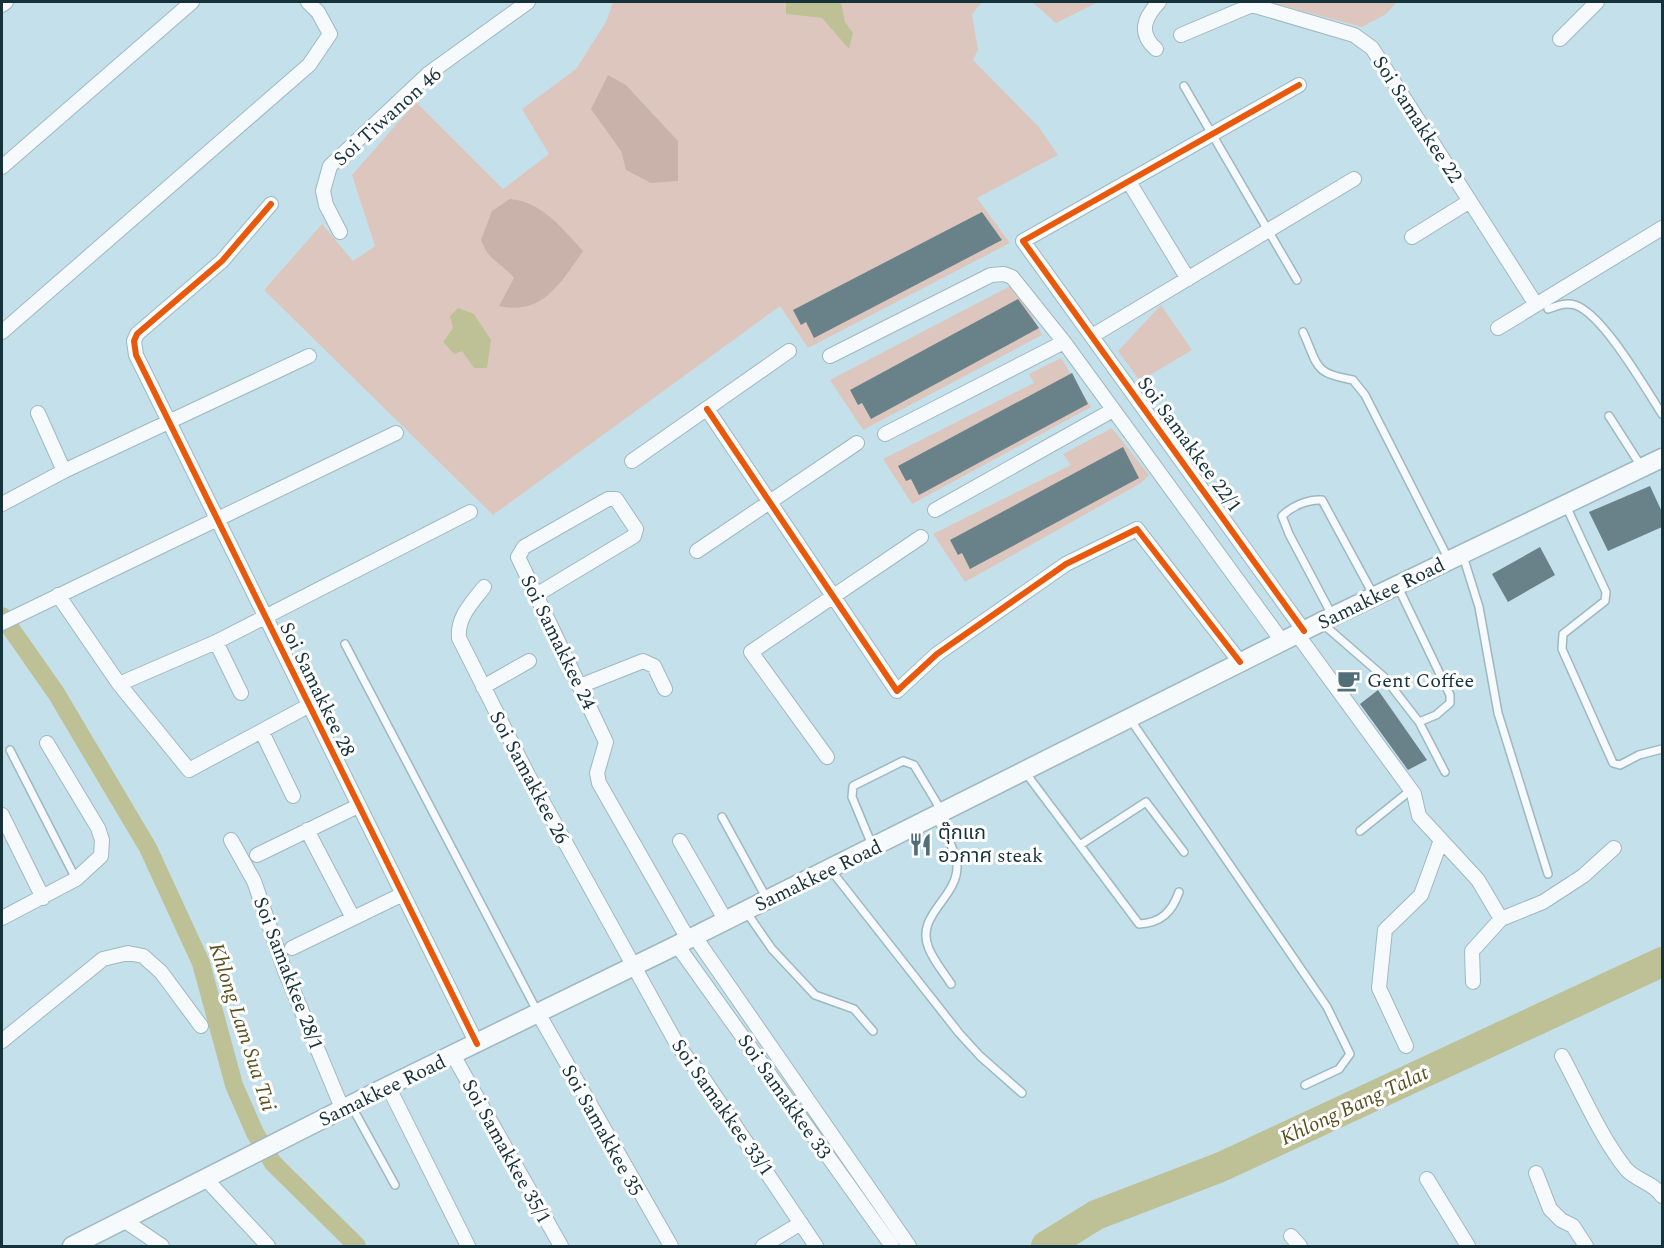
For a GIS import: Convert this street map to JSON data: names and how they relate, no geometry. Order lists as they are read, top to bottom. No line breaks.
{"streets":{"main road":["Samakkee Road"],"street":["Soi Tiwanon 46","Soi Samakkee 22","Soi Samakkee 22/1","Soi Samakkee 24","Soi Samakkee 28","Soi Samakkee 26","Soi Samakkee 28/1","Soi Samakkee 33","Soi Samakkee 33/1","Soi Samakkee 35","Soi Samakkee 35/1"]},"crossings":[["Soi Samakkee 22/1","Samakkee Road"],["Samakkee Road","Soi Samakkee 24"],["Samakkee Road","Soi Samakkee 28"],["Samakkee Road","Soi Samakkee 26"],["Samakkee Road","Soi Samakkee 28/1"],["Samakkee Road","Soi Samakkee 33"],["Samakkee Road","Soi Samakkee 33/1"],["Samakkee Road","Soi Samakkee 35"],["Samakkee Road","Soi Samakkee 35/1"],["Soi Samakkee 24","Soi Samakkee 33"],["Soi Samakkee 26","Soi Samakkee 33/1"]],"water":["Khlong Lam Sua Tai","Khlong Bang Talat"],"places":{"cafe":["Gent Coffee"],"restaurant":["ตุ๊กแก อวกาศ steak"]}}
